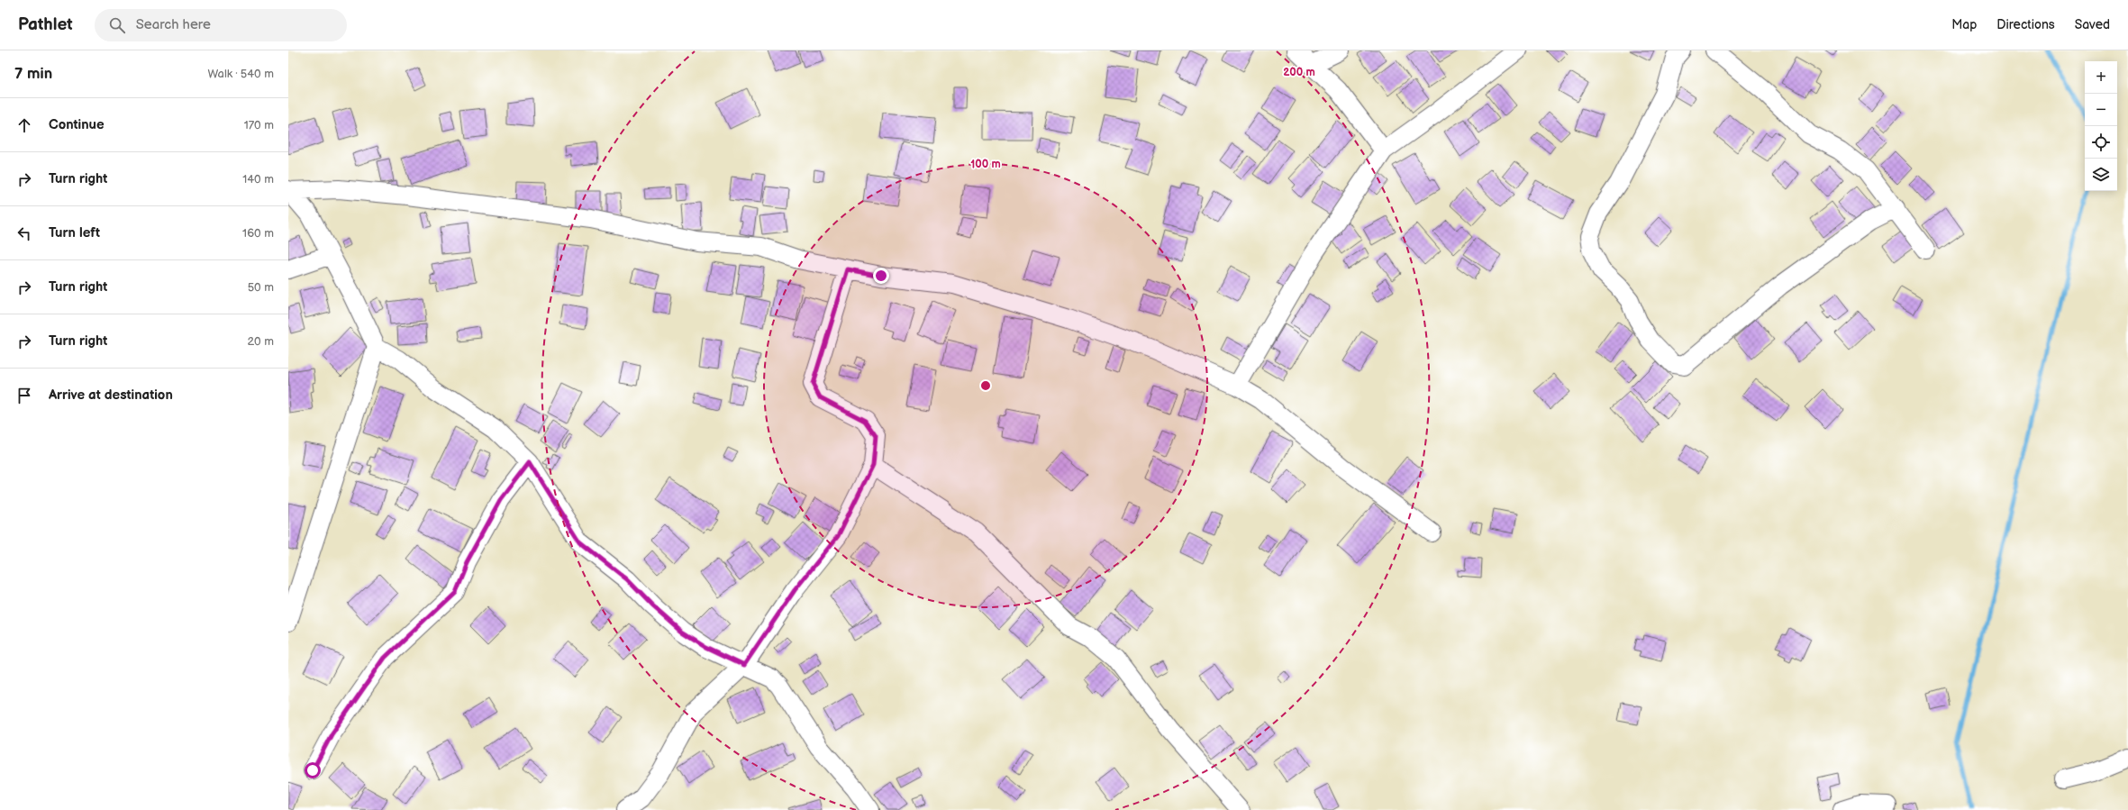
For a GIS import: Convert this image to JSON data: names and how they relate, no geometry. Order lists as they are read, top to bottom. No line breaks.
{"page":{"header":"Pathlet","search":"Search here","nav":["Map","Directions","Saved"],"heading":["7 min","Walk · 540 m"],"map_buttons":["+","−"],"list":[["Continue","170 m"],["Turn right","140 m"],["Turn left","160 m"],["Turn right","50 m"],["Turn right","20 m"],"Arrive at destination"]},"rings":["200 m","100 m"]}
